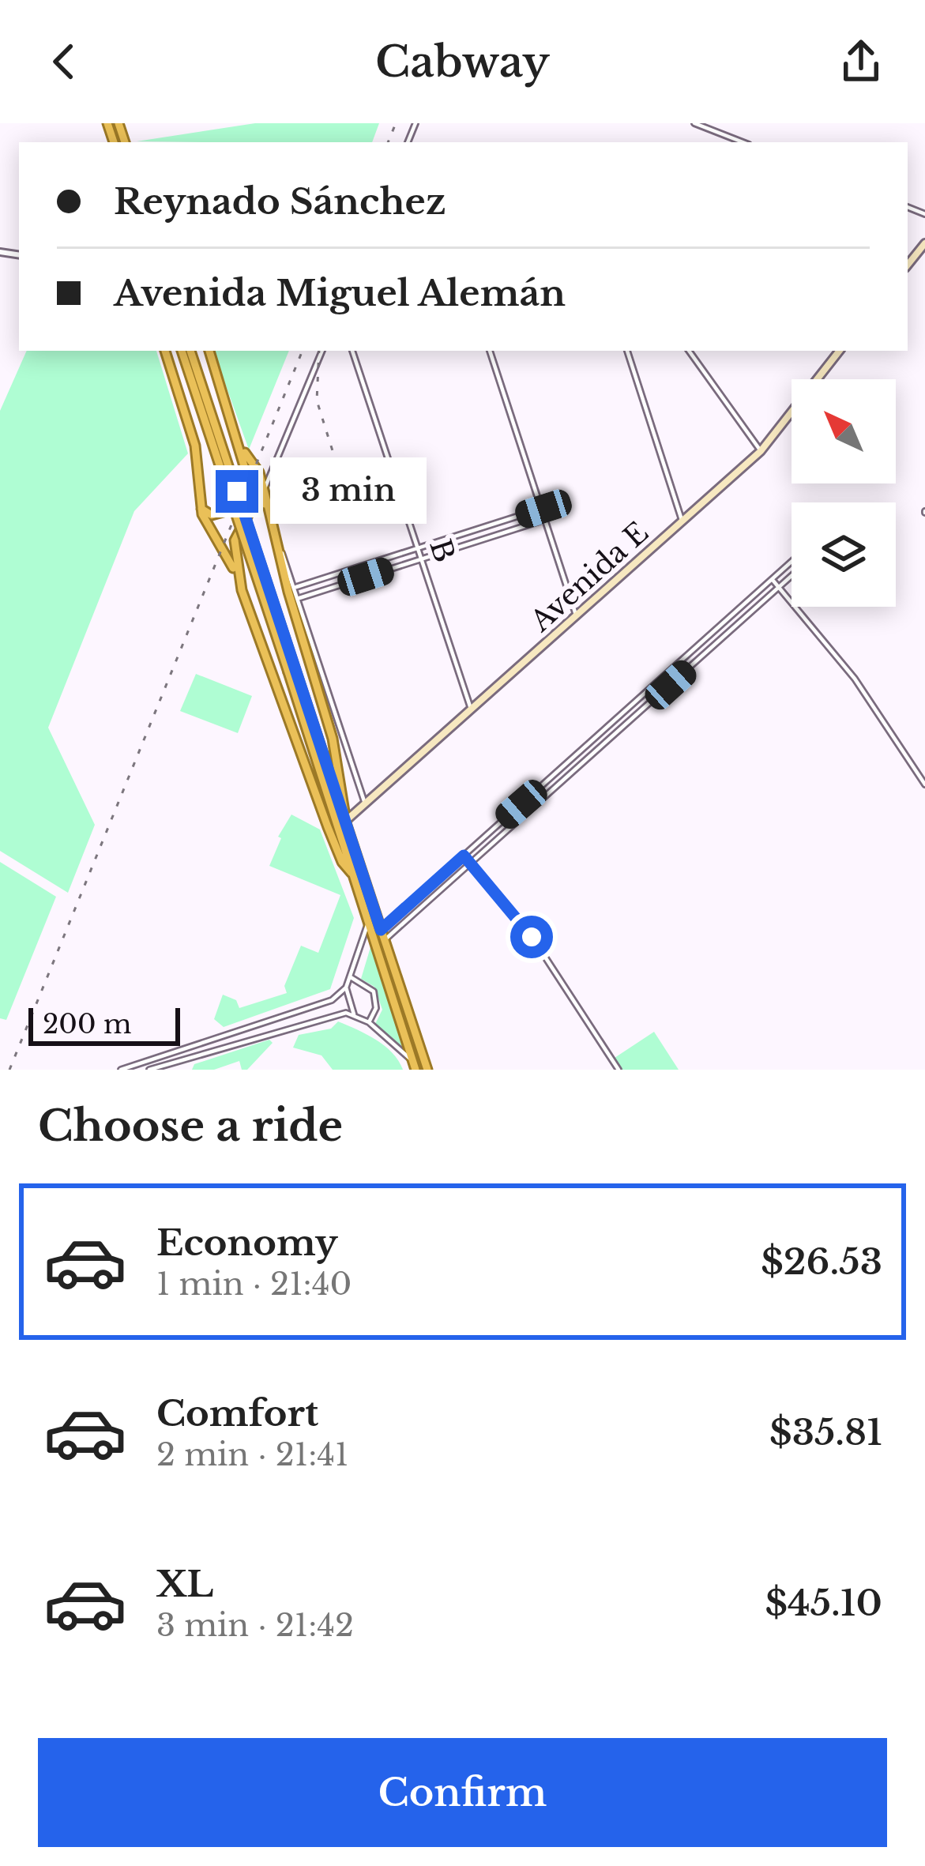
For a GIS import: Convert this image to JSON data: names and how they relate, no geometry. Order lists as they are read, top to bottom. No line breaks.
{"streets":{"main road":["Avenida E"],"street":["B"]},"crossings":[["B","Avenida E"]],"scale_bar":"200 m","north":"top left","page":{"header":"Cabway","banner":["Reynado Sánchez","Avenida Miguel Alemán"],"bubble":"3 min","scale":"200 m","heading":"Choose a ride","list":[{"name":"Economy","note":"1 min · 21:40","value":"$26.53"},{"name":"Comfort","note":"2 min · 21:41","value":"$35.81"},{"name":"XL","note":"3 min · 21:42","value":"$45.10"}],"buttons":"Confirm"}}
